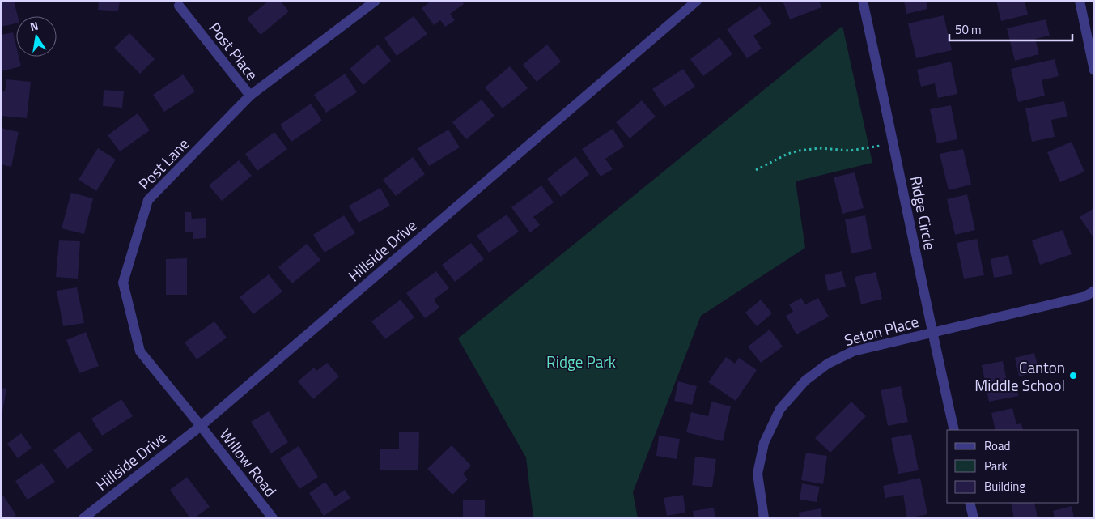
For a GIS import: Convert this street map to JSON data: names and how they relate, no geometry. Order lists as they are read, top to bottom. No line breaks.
{"streets":{"street":["Post Place","Post Lane","Ridge Circle","Hillside Drive","Seton Place","Willow Road"]},"crossings":[["Post Place","Post Lane"],["Post Lane","Hillside Drive"],["Post Lane","Willow Road"],["Ridge Circle","Seton Place"],["Hillside Drive","Willow Road"]],"parks":["Ridge Park"],"places":["Canton Middle School"],"legend":["Road","Park","Building"],"scale_bar":"50 m","north":"top"}
